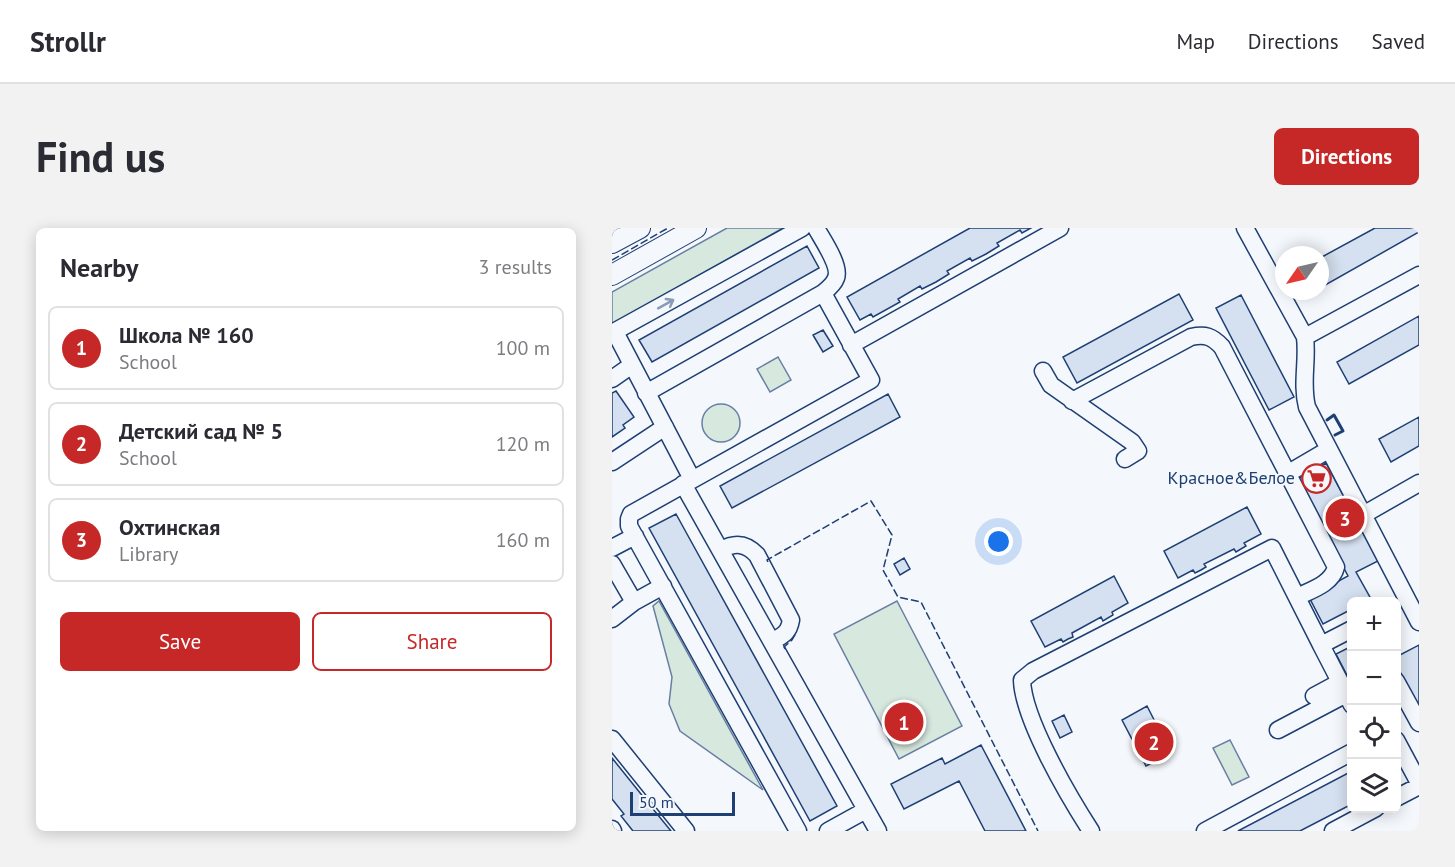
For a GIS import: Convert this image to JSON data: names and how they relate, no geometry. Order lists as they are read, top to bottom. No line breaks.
{"places":{"supermarket":["Красное&Белое"]},"scale_bar":"50 m","north":"bottom left","page":{"header":"Strollr","nav":["Map","Directions","Saved"],"buttons":["Directions",["Save","Share"]],"title":"Find us","heading":["Nearby","3 results"],"list":[{"mark":"1","name":"Школа № 160","note":"School","value":"100 m"},{"mark":"2","name":"Детский сад № 5","note":"School","value":"120 m"},{"mark":"3","name":"Охтинская","note":"Library","value":"160 m"}],"pins":["3","1","2"],"map_buttons":["+","−"],"scale":"50 m"}}
